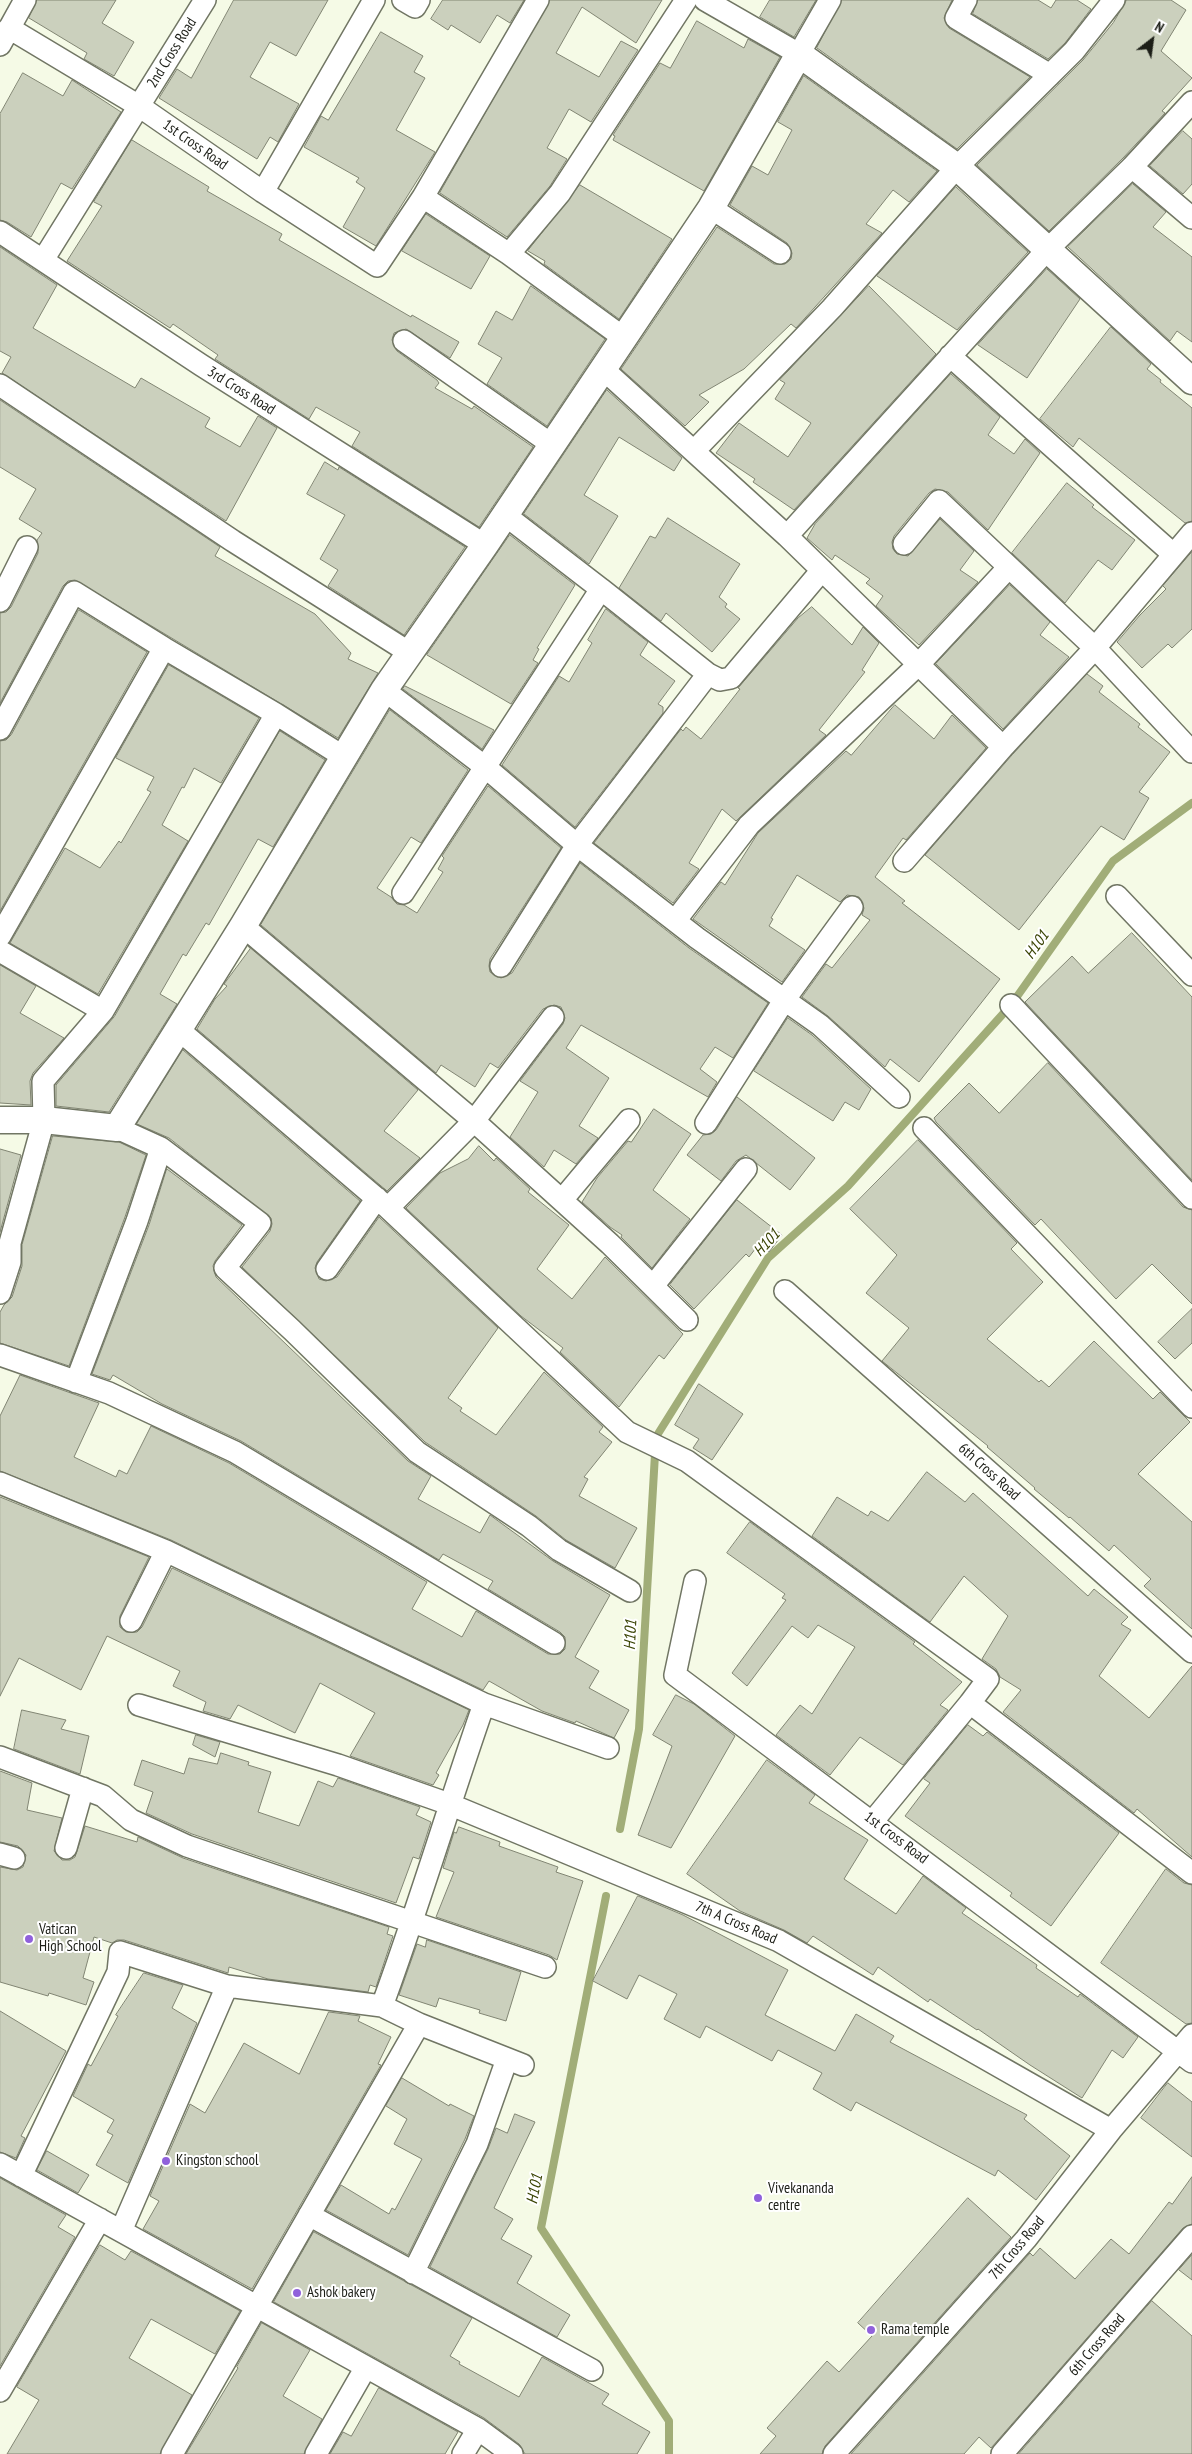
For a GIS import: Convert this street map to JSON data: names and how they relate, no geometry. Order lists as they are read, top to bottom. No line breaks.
{"streets":{"street":["2nd Cross Road","1st Cross Road","3rd Cross Road","6th Cross Road","7th A Cross Road","7th Cross Road"]},"crossings":[["2nd Cross Road","1st Cross Road"],["2nd Cross Road","3rd Cross Road"],["1st Cross Road","7th Cross Road"],["7th A Cross Road","7th Cross Road"]],"water":["H101"],"places":["Vatican High School","Kingston school","Vivekananda centre","Ashok bakery","Rama temple"],"north":"top right"}
